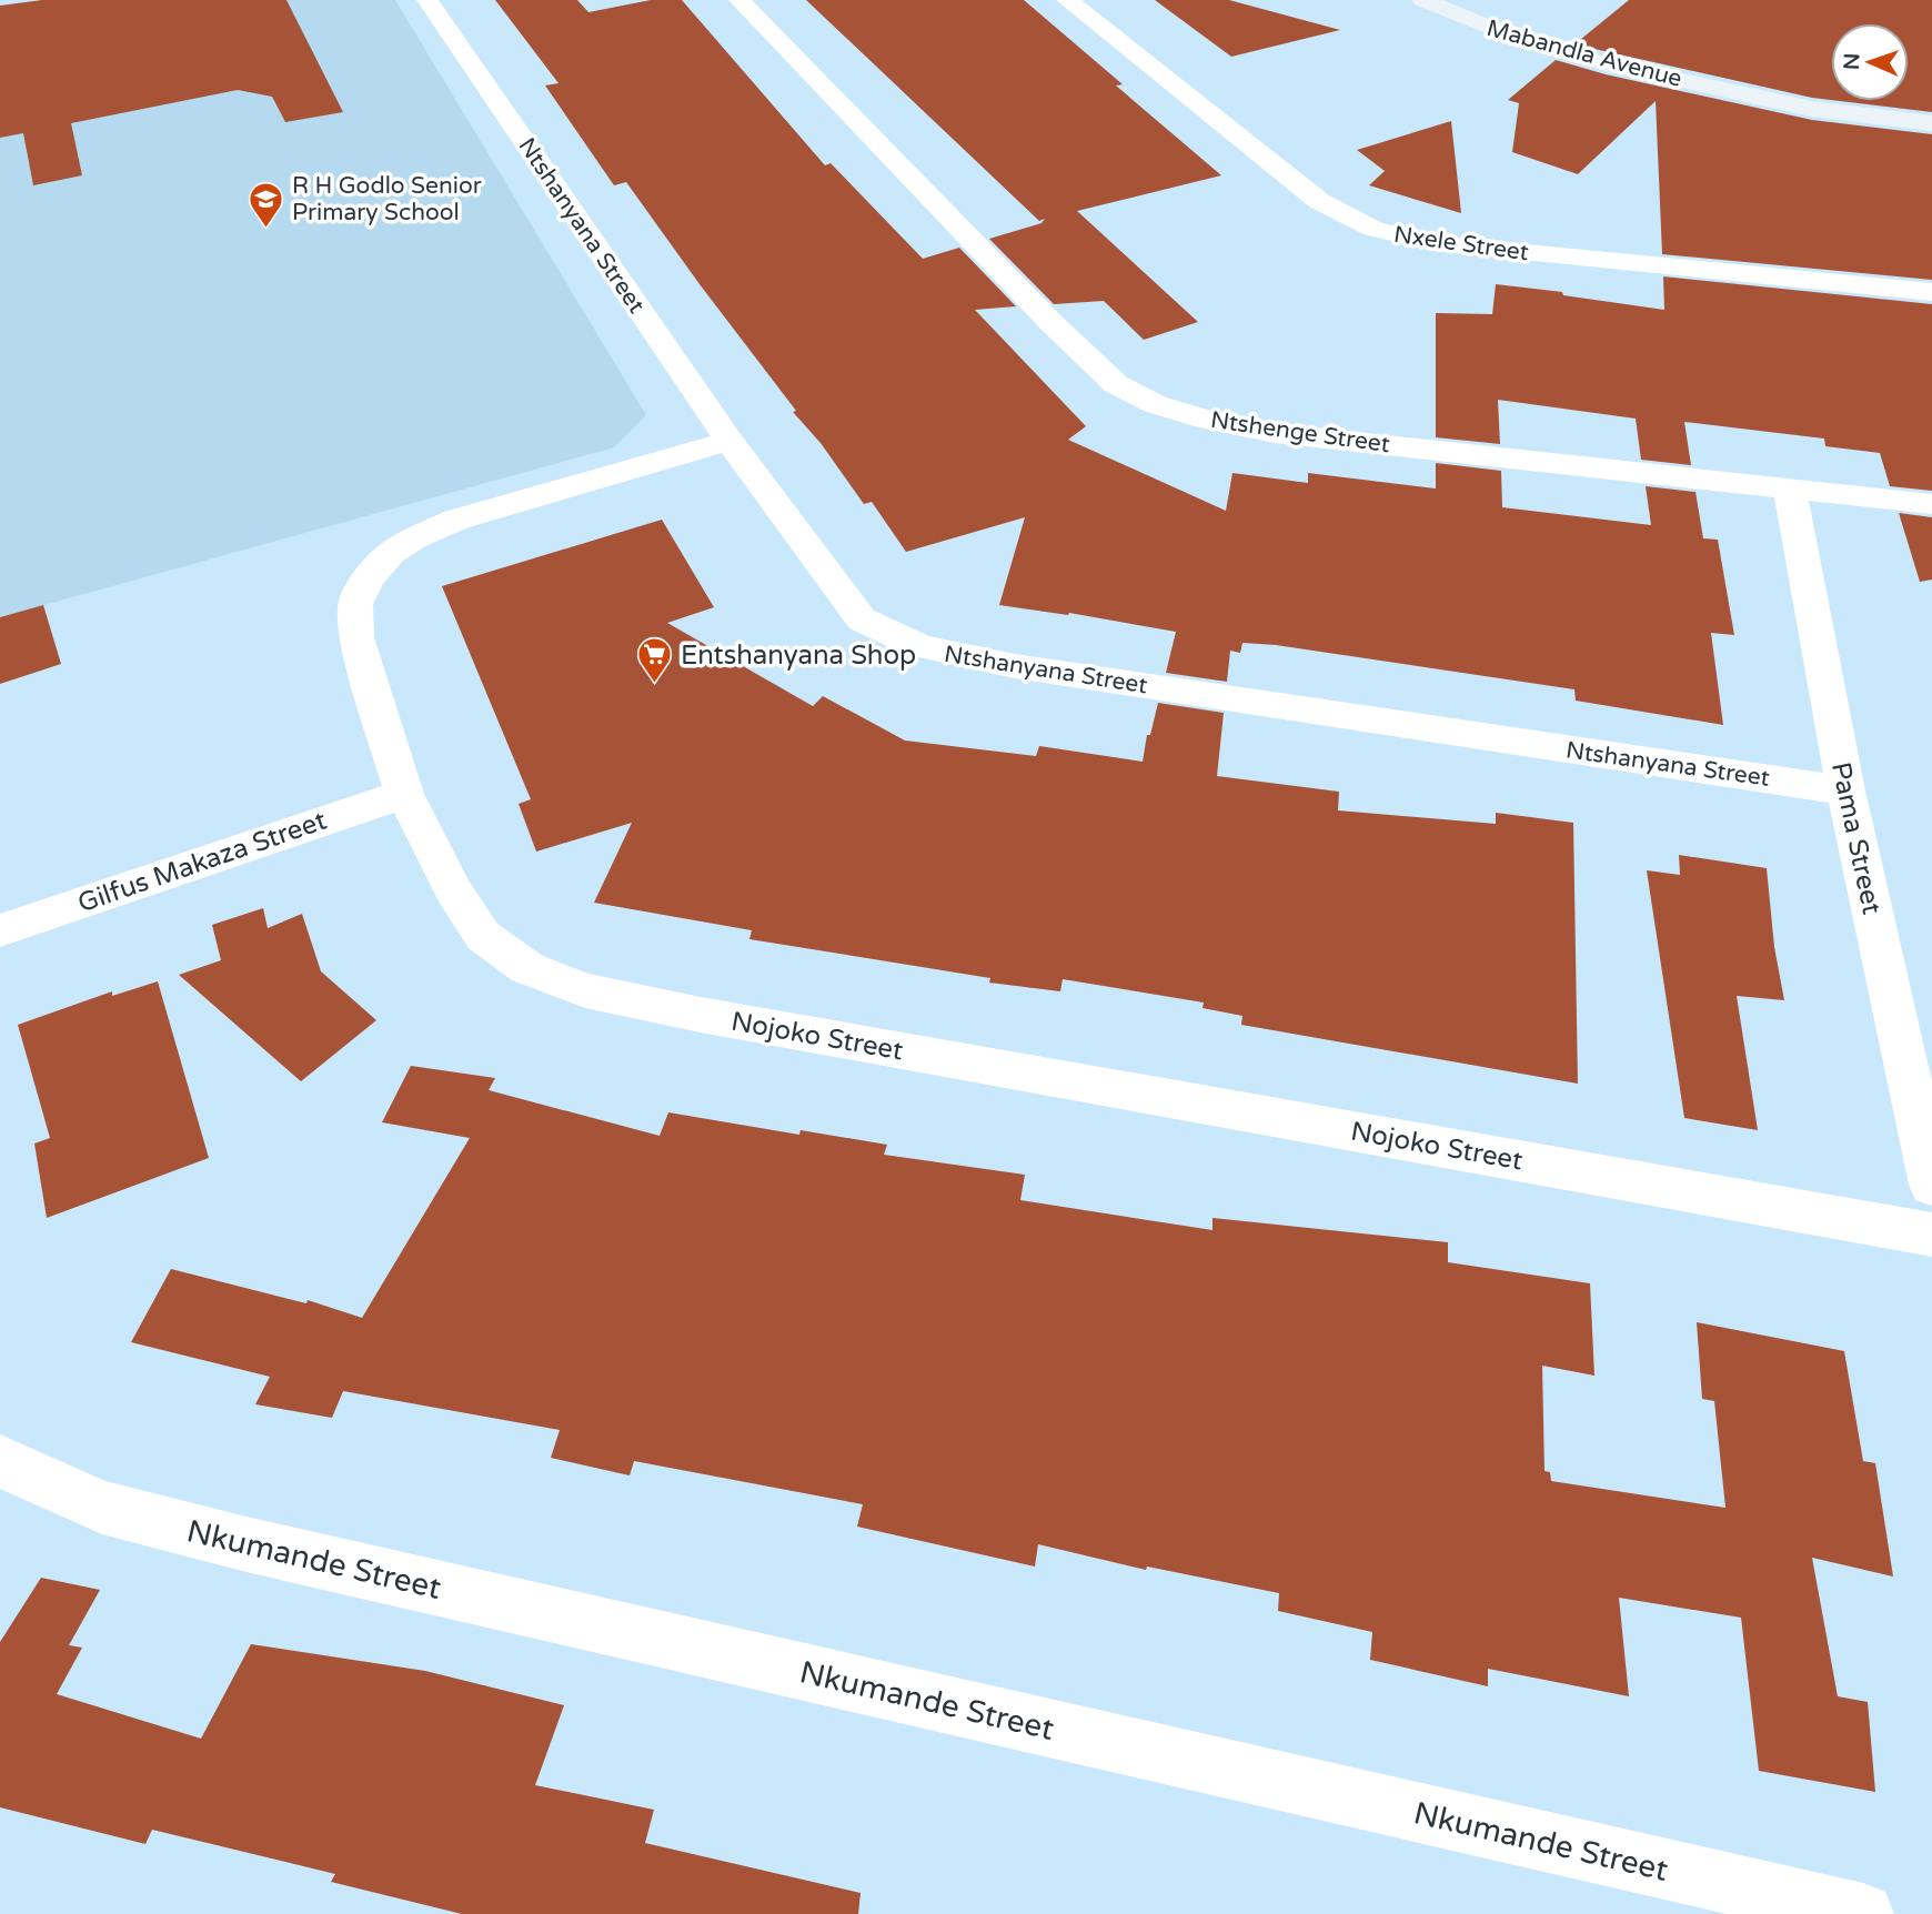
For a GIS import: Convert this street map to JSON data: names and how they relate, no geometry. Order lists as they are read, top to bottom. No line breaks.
{"streets":{"street":["Mabandla Avenue","Ntshanyana Street","Nxele Street","Ntshenge Street","Pama Street","Gilfus Makaza Street","Nojoko Street","Nkumande Street"]},"crossings":[["Ntshanyana Street","Pama Street"],["Ntshanyana Street","Nojoko Street"],["Ntshenge Street","Pama Street"],["Gilfus Makaza Street","Nojoko Street"]],"places":{"school or university":["R H Godlo Senior Primary School"],"supermarket":["Entshanyana Shop"]},"north":"left"}
